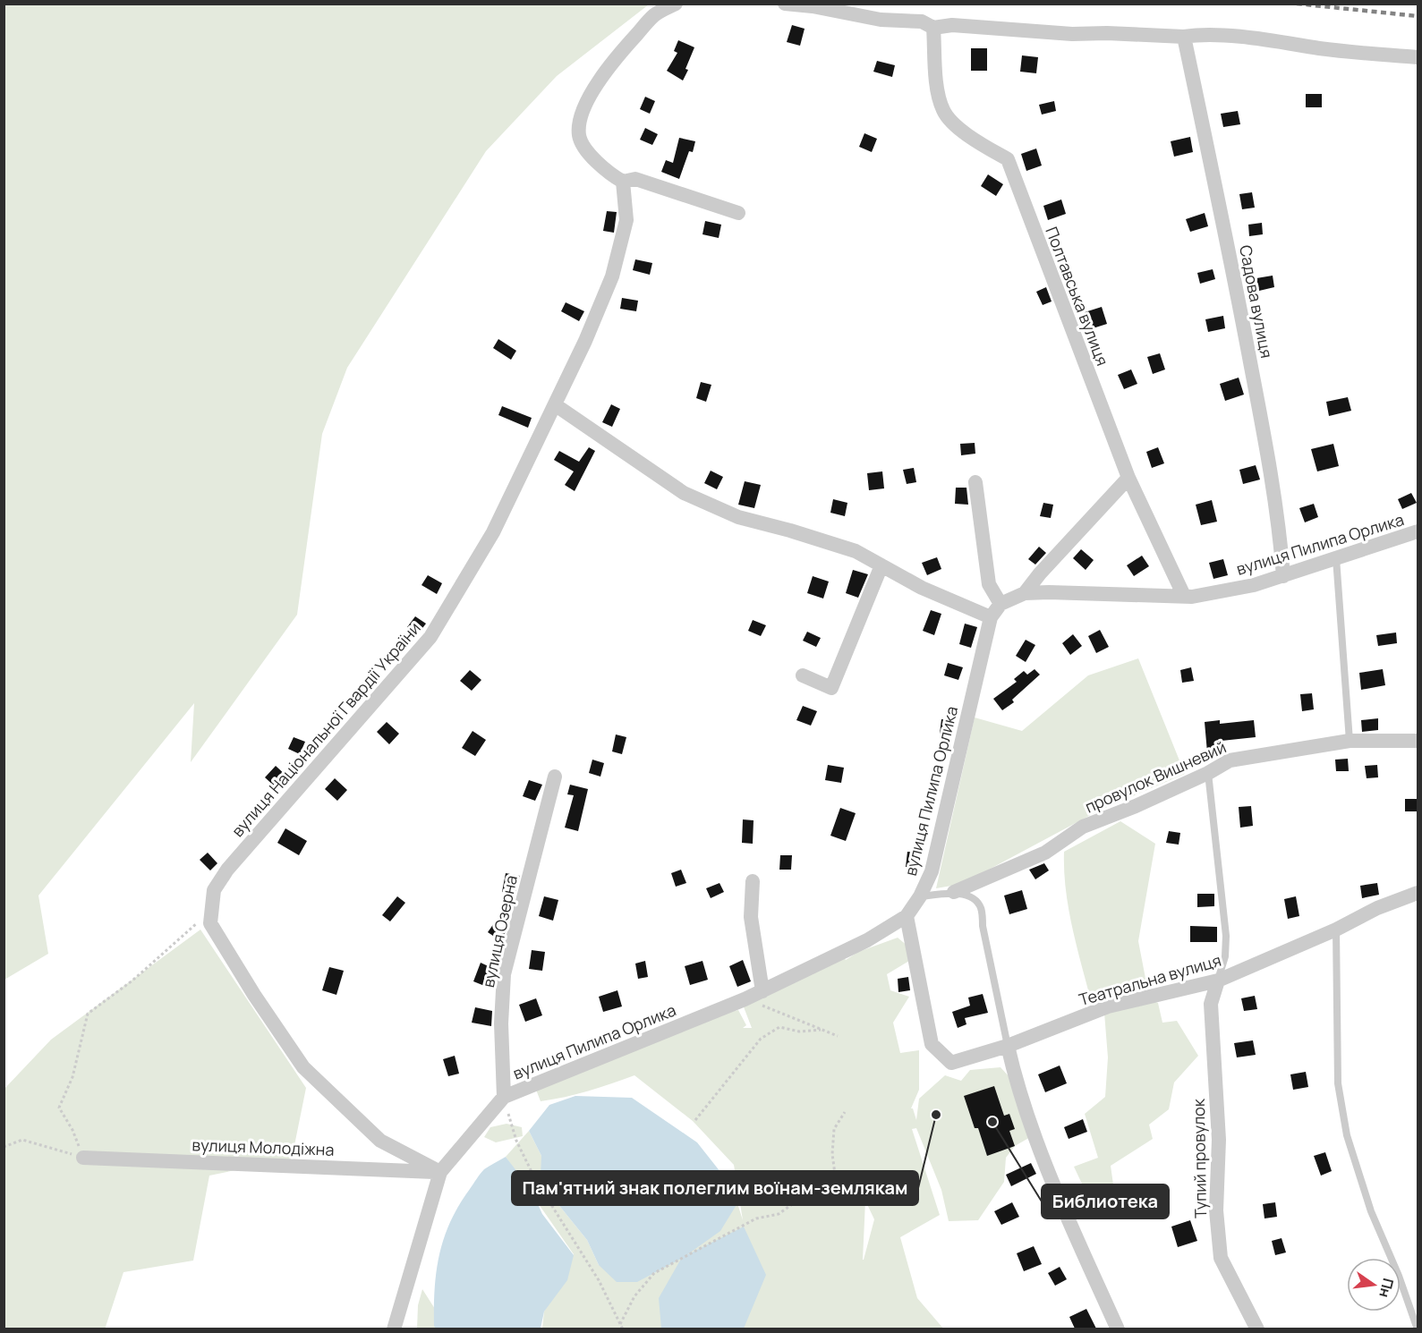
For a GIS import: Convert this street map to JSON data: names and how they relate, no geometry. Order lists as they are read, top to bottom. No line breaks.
{"streets":{"street":["Полтавська вулиця","Садова вулиця","вулиця Пилипа Орлика","вулиця Національної Гвардії України","провулок Вишневий","вулиця Озерна","Театральна вулиця","вулиця Молодіжна","Тупий провулок"]},"crossings":[["Полтавська вулиця","вулиця Пилипа Орлика"],["Садова вулиця","вулиця Пилипа Орлика"],["вулиця Пилипа Орлика","вулиця Національної Гвардії України"],["вулиця Пилипа Орлика","вулиця Озерна"],["вулиця Пилипа Орлика","Театральна вулиця"],["вулиця Пилипа Орлика","вулиця Молодіжна"],["вулиця Національної Гвардії України","вулиця Молодіжна"],["Театральна вулиця","Тупий провулок"]],"places":["Пам'ятний знак полеглим воїнам-землякам","Библиотека"],"north":"right"}
